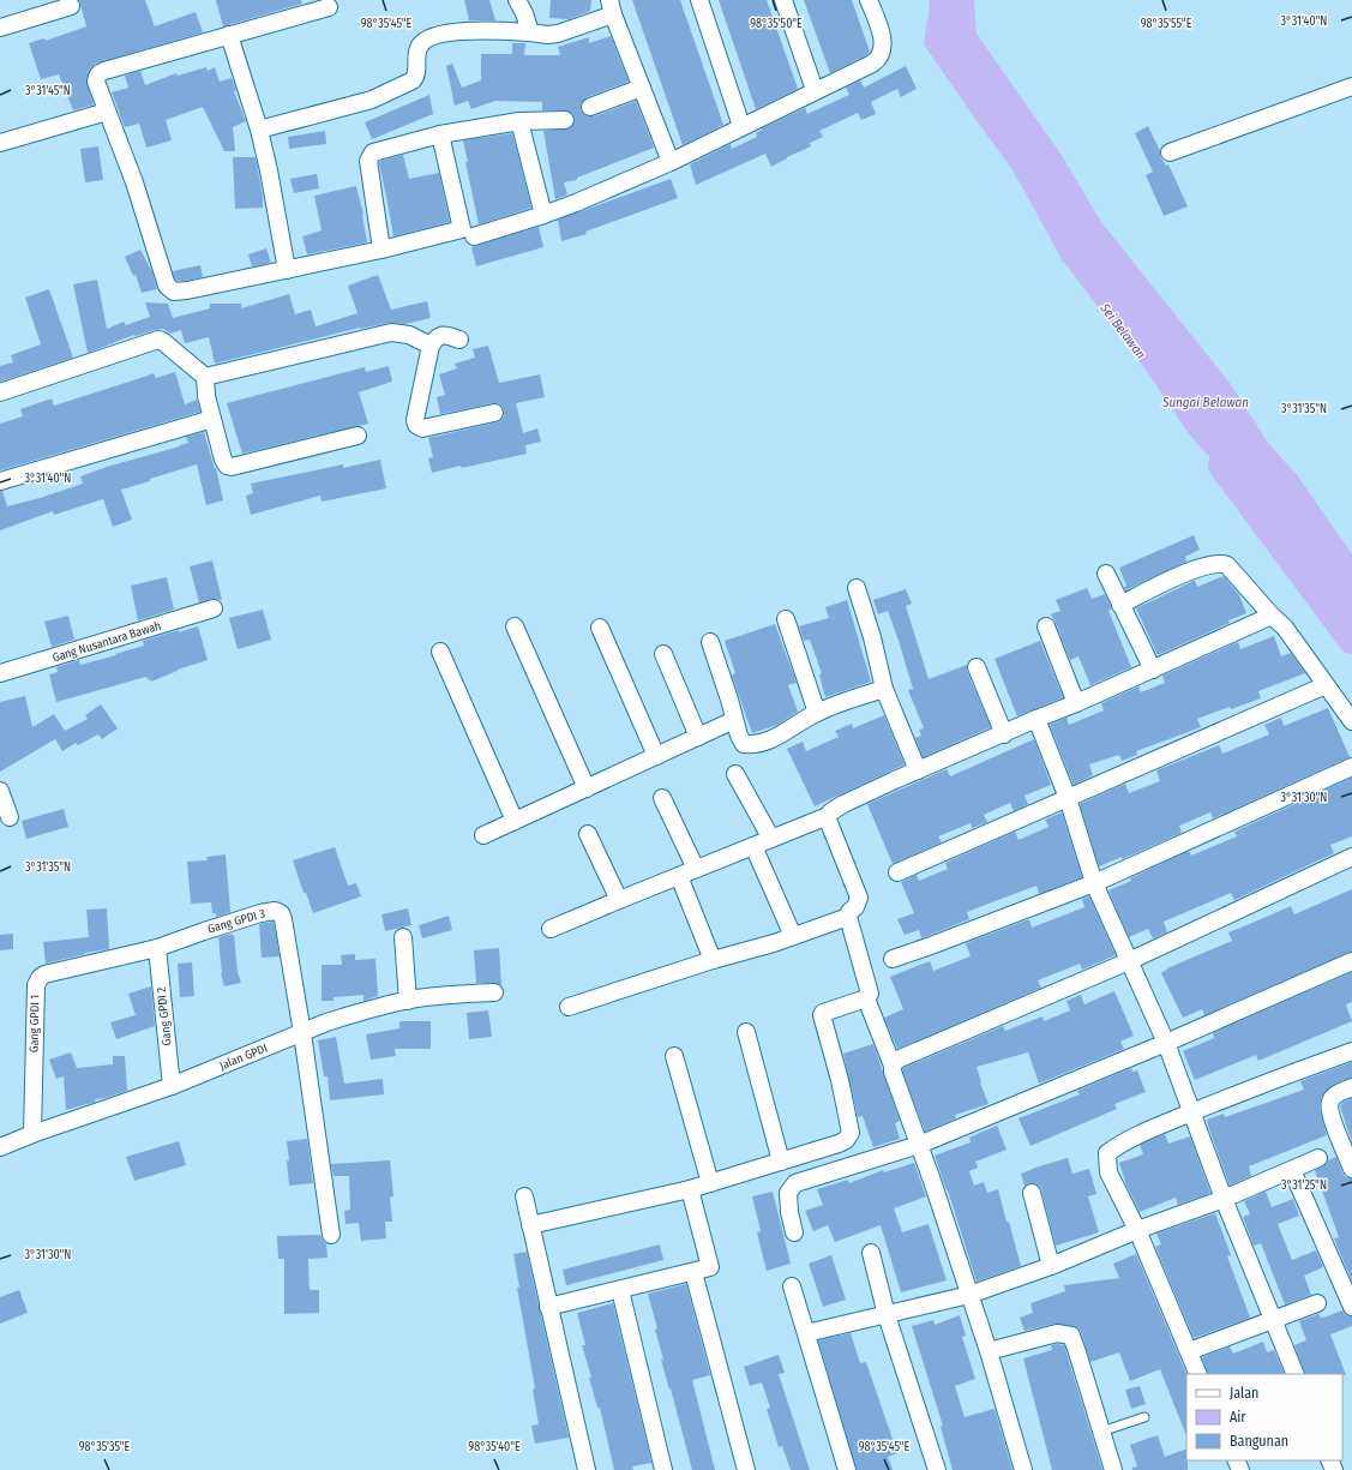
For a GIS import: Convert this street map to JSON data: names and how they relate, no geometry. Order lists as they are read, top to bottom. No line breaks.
{"streets":{"street":["Gang Nusantara Bawah","Gang GPDI 3","Gang GPDI 2","Gang GPDI 1","Jalan GPDI"]},"crossings":[["Gang GPDI 3","Gang GPDI 2"],["Gang GPDI 3","Gang GPDI 1"],["Gang GPDI 3","Jalan GPDI"],["Gang GPDI 2","Gang GPDI 1"],["Gang GPDI 2","Jalan GPDI"],["Gang GPDI 1","Jalan GPDI"]],"water":["Sei Belawan","Sungai Belawan"],"legend":["Jalan","Air","Bangunan"],"coordinates":["3°31'40\"N","98°35'55\"E","98°35'45\"E","98°35'50\"E","3°31'45\"N","3°31'35\"N","3°31'30\"N","3°31'25\"N","98°35'35\"E","98°35'40\"E"]}
